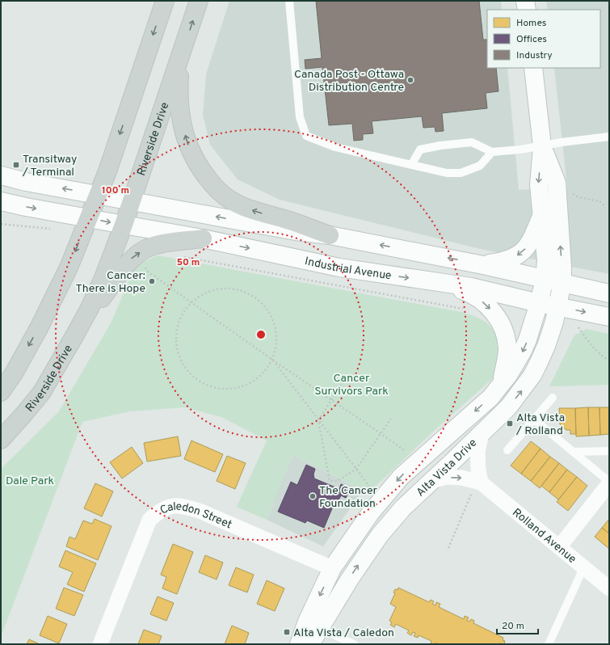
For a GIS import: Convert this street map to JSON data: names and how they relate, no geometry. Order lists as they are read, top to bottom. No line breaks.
{"streets":{"main road":["Riverside Drive"],"street":["Industrial Avenue","Alta Vista Drive","Caledon Street","Rolland Avenue"]},"crossings":[["Riverside Drive","Industrial Avenue"],["Industrial Avenue","Alta Vista Drive"],["Alta Vista Drive","Caledon Street"],["Alta Vista Drive","Rolland Avenue"]],"parks":["Cancer Survivors Park","Dale Park"],"places":{"other":["Canada Post - Ottawa Distribution Centre","Cancer: There is Hope","The Cancer Foundation"],"transit":["Transitway / Terminal","Alta Vista / Rolland","Alta Vista / Caledon"]},"legend":["Homes","Offices","Industry"],"scale_bar":"20 m","rings":["100 m","50 m"]}
